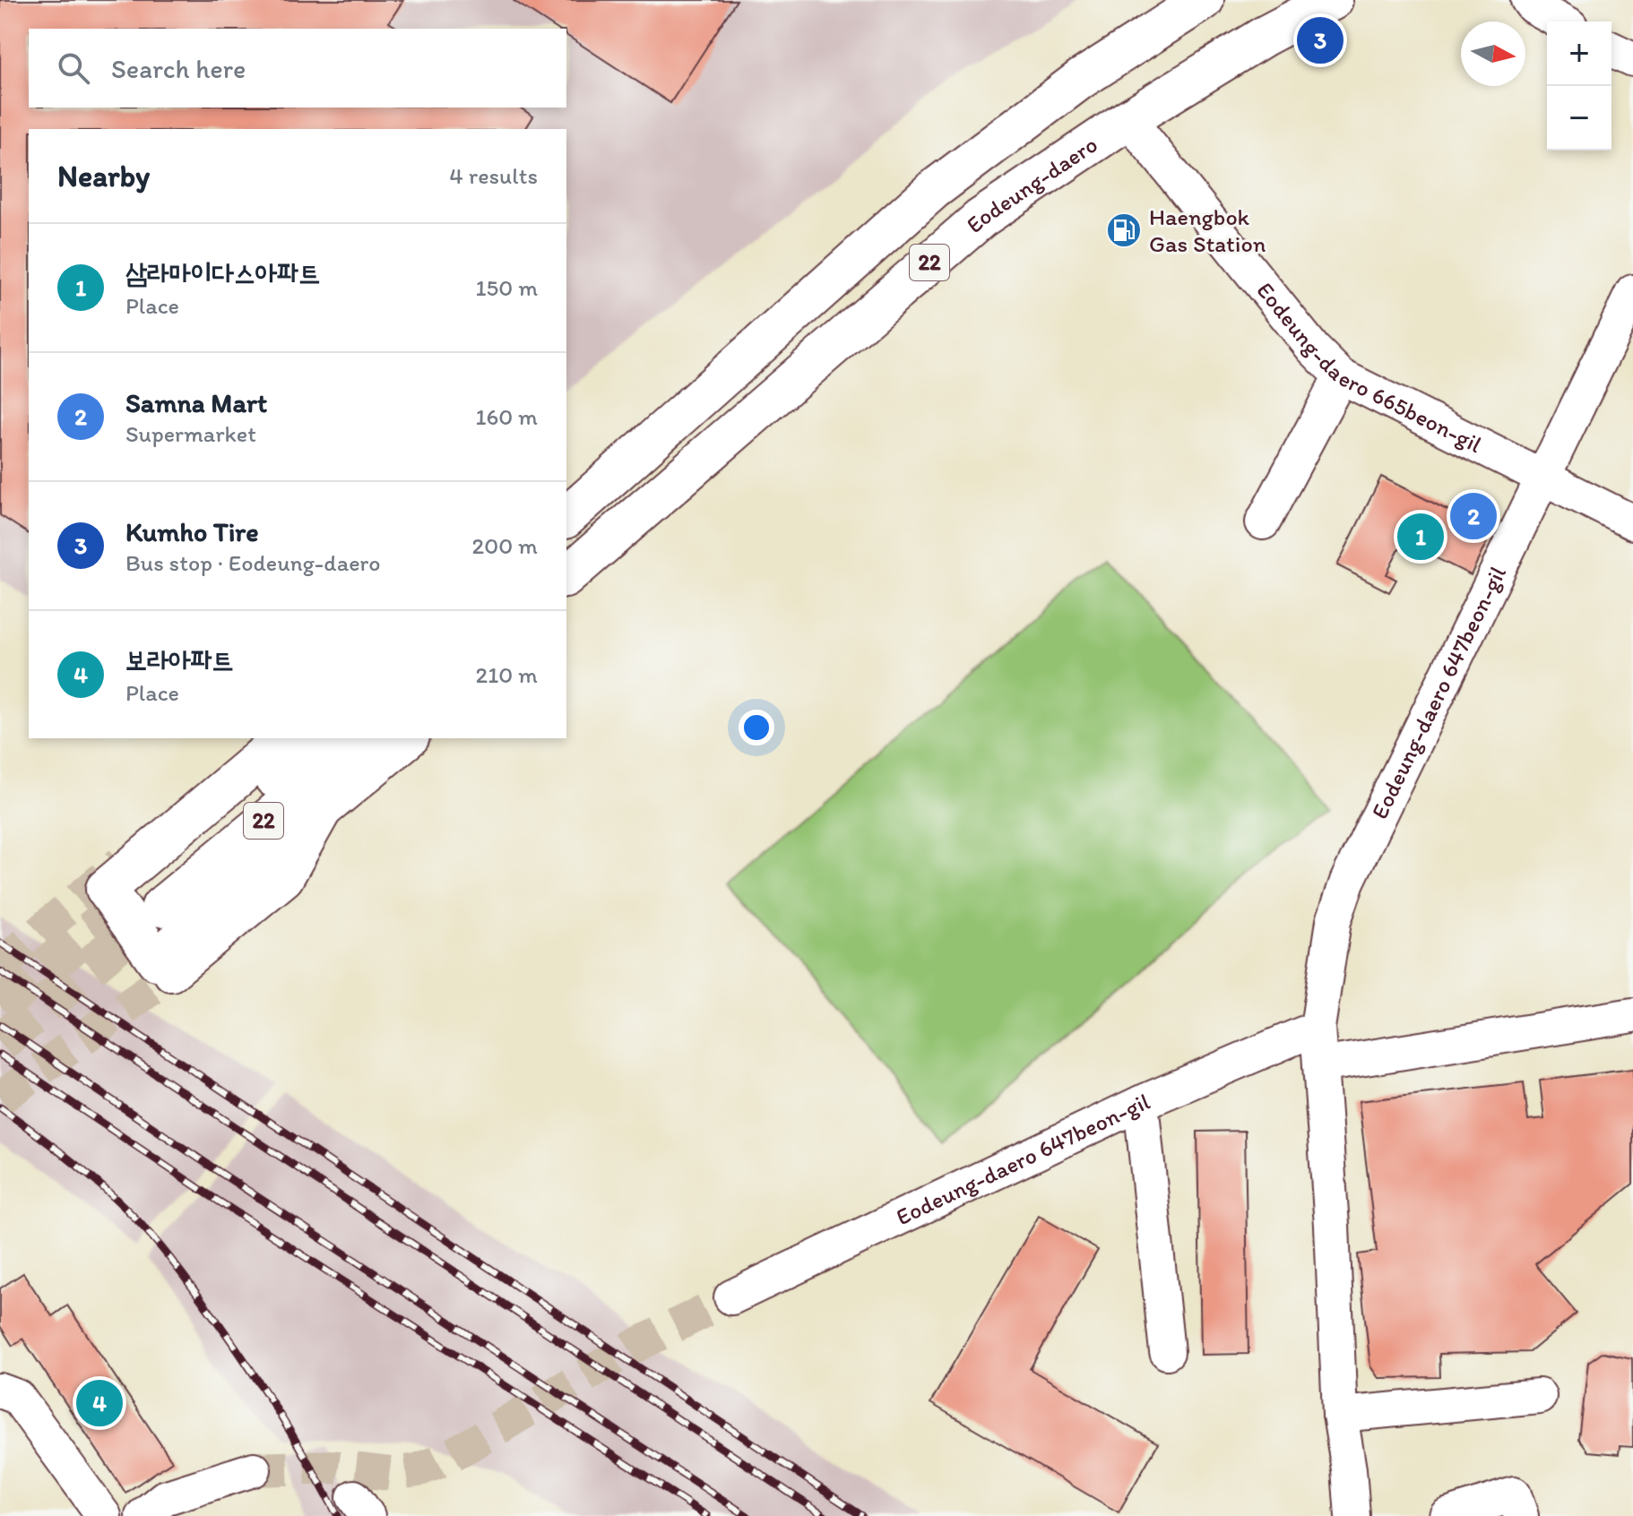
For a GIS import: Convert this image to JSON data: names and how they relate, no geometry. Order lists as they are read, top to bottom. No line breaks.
{"streets":{"main road":["Eodeung-daero","22"],"street":["Eodeung-daero 665beon-gil","Eodeung-daero 647beon-gil"]},"crossings":[["Eodeung-daero","Eodeung-daero 665beon-gil"],["Eodeung-daero 665beon-gil","Eodeung-daero 647beon-gil"]],"places":{"fuel station":["Haengbok Gas Station"]},"north":"right","page":{"pins":["3","2","1","4"],"map_buttons":["+","−"],"search":"Search here","heading":["Nearby","4 results"],"list":[{"mark":"1","name":"삼라마이다스아파트","note":"Place","value":"150 m"},{"mark":"2","name":"Samna Mart","note":"Supermarket","value":"160 m"},{"mark":"3","name":"Kumho Tire","note":"Bus stop · Eodeung-daero","value":"200 m"},{"mark":"4","name":"보라아파트","note":"Place","value":"210 m"}]}}
